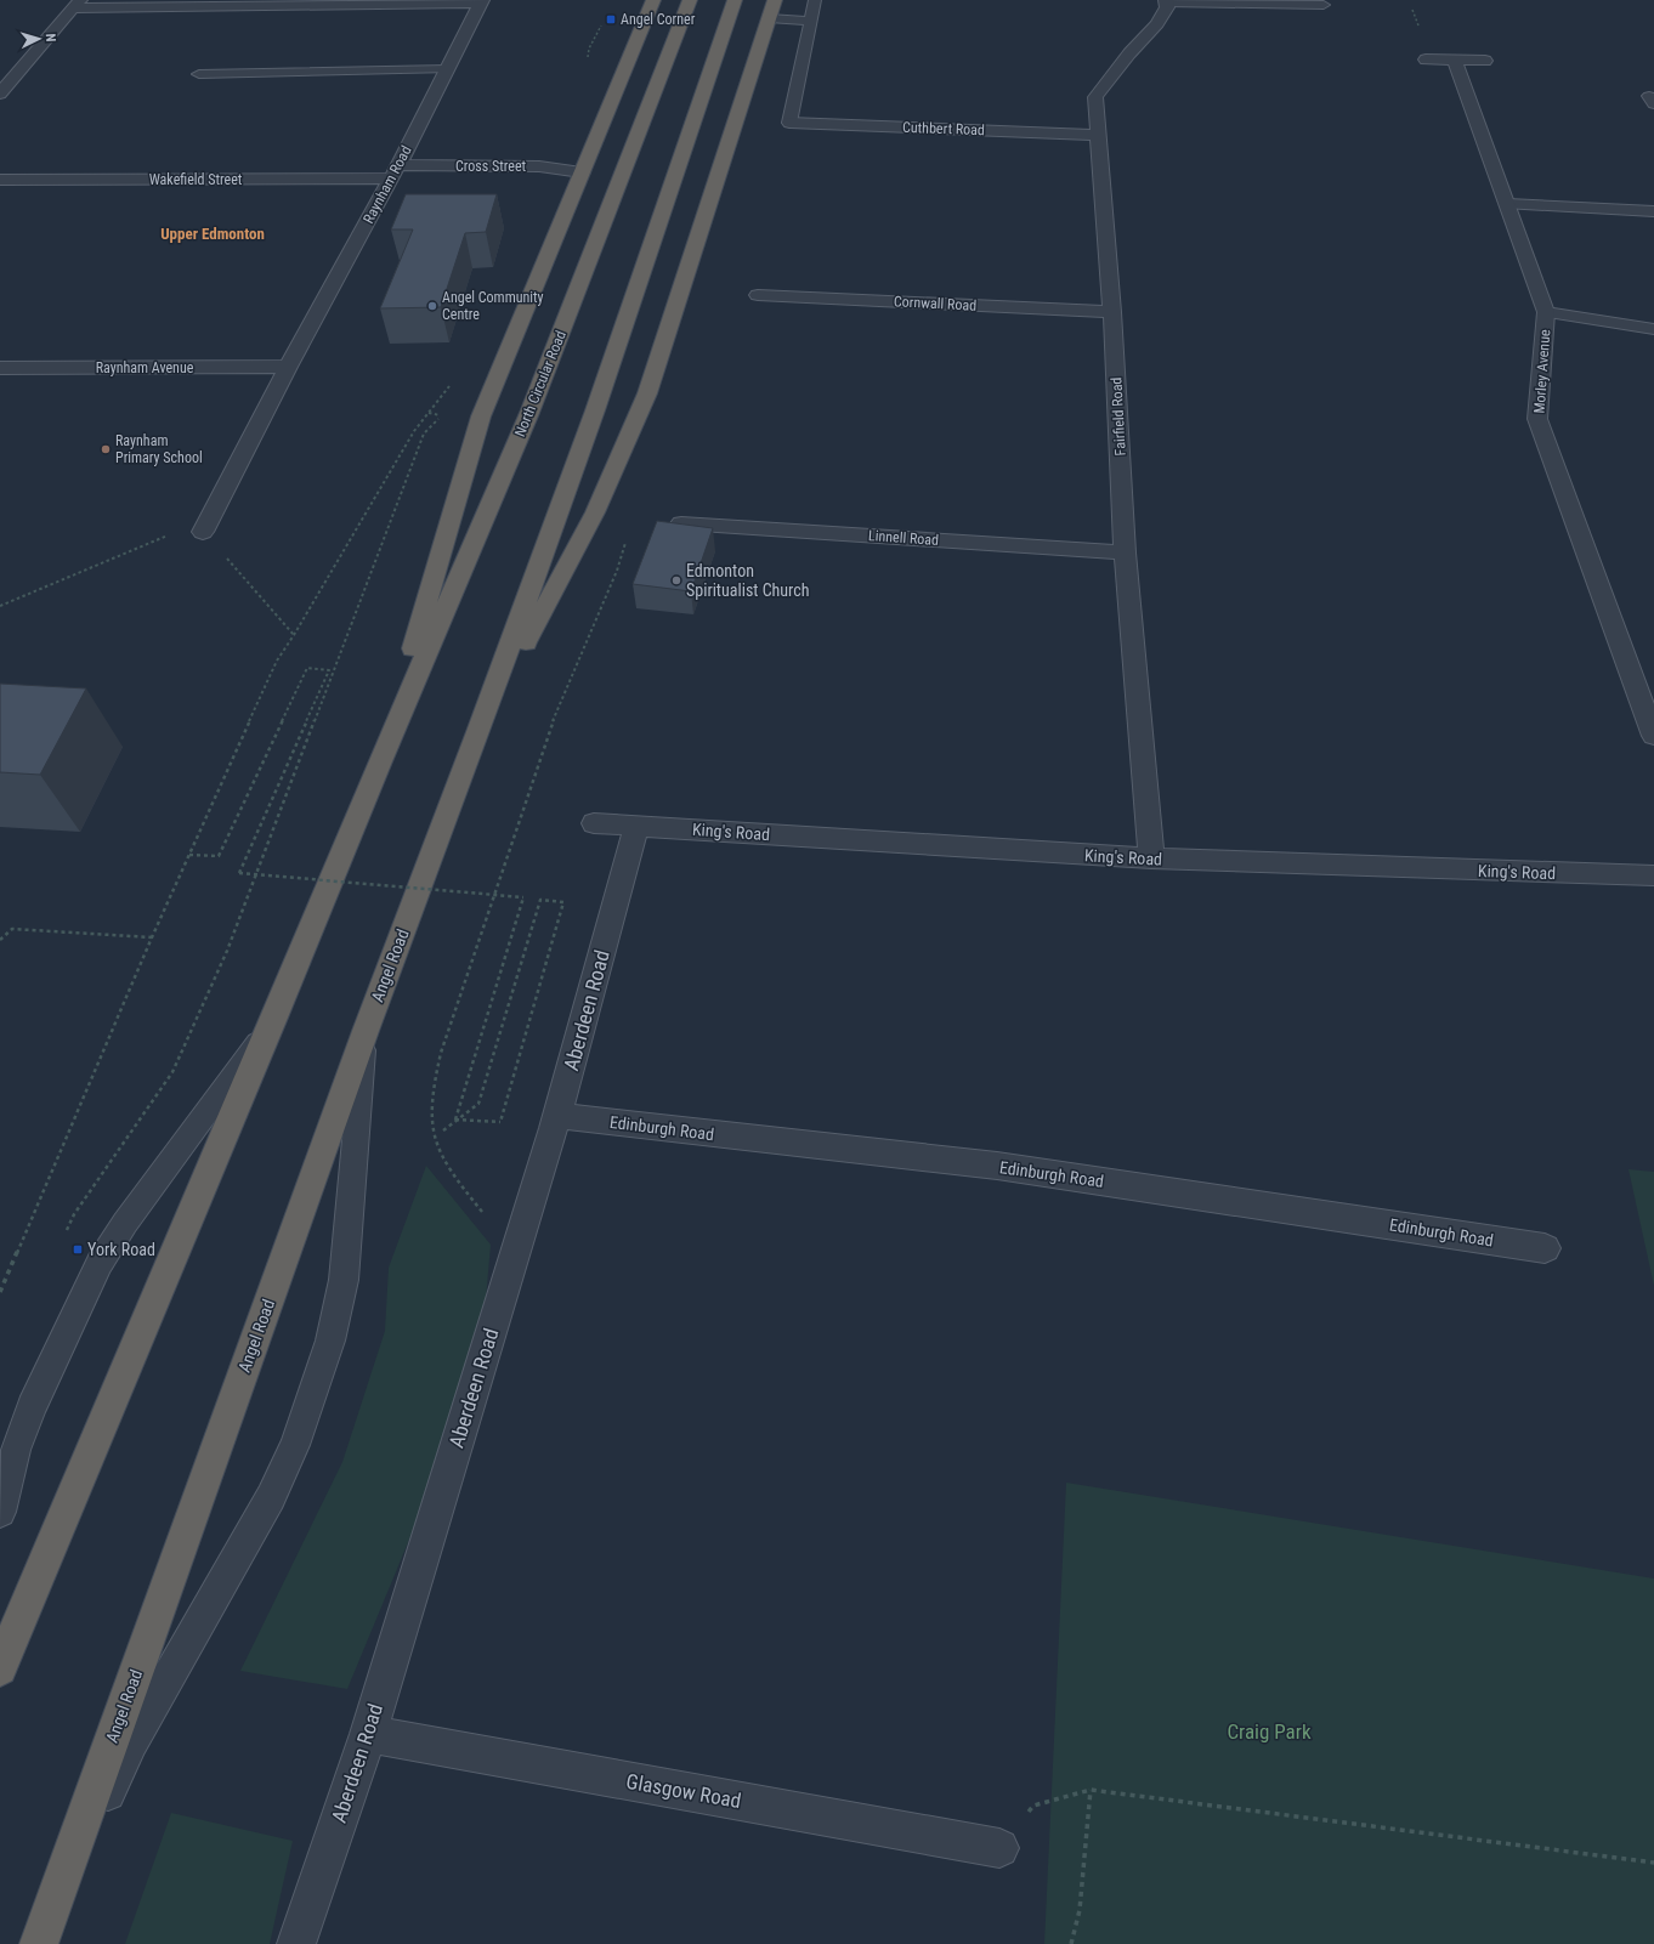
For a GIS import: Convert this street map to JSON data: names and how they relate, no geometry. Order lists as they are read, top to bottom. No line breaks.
{"streets":{"highway":["North Circular Road","Angel Road"],"street":["Cuthbert Road","Cross Street","Wakefield Street","Raynham Road","Cornwall Road","Raynham Avenue","Morley Avenue","Fairfield Road","Linnell Road","King's Road","Aberdeen Road","Edinburgh Road","Glasgow Road"]},"crossings":[["Cuthbert Road","Fairfield Road"],["Cross Street","Wakefield Street"],["Cross Street","Raynham Road"],["Wakefield Street","Raynham Road"],["Raynham Road","Raynham Avenue"],["Cornwall Road","Fairfield Road"],["Fairfield Road","Linnell Road"],["Fairfield Road","King's Road"],["King's Road","Aberdeen Road"],["Aberdeen Road","Edinburgh Road"],["Aberdeen Road","Glasgow Road"]],"districts":["Upper Edmonton"],"parks":["Craig Park"],"places":{"transit":["Angel Corner","York Road"],"other":["Angel Community Centre","Raynham Primary School","Edmonton Spiritualist Church"]},"north":"right"}
